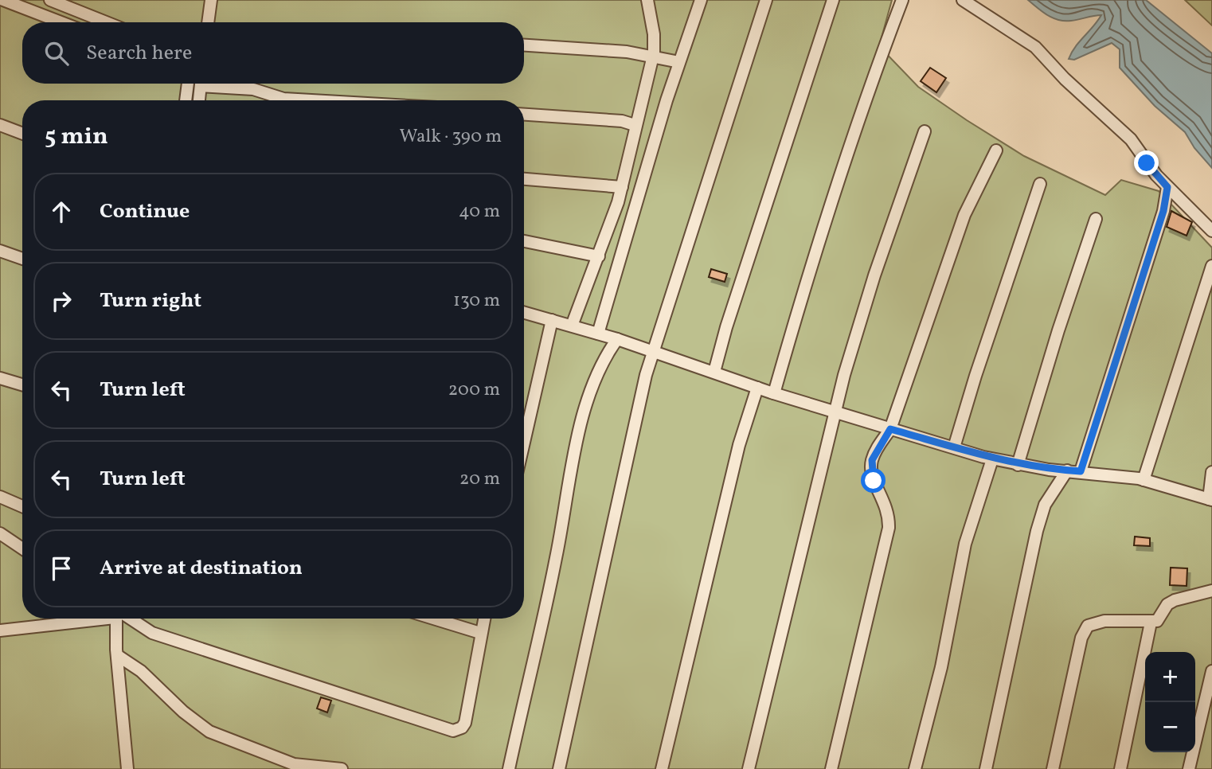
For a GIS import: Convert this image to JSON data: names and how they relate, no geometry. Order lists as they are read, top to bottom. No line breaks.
{"page":{"search":"Search here","heading":["5 min","Walk · 390 m"],"list":[["Continue","40 m"],["Turn right","130 m"],["Turn left","200 m"],["Turn left","20 m"],"Arrive at destination"],"map_buttons":["+","−"]}}
